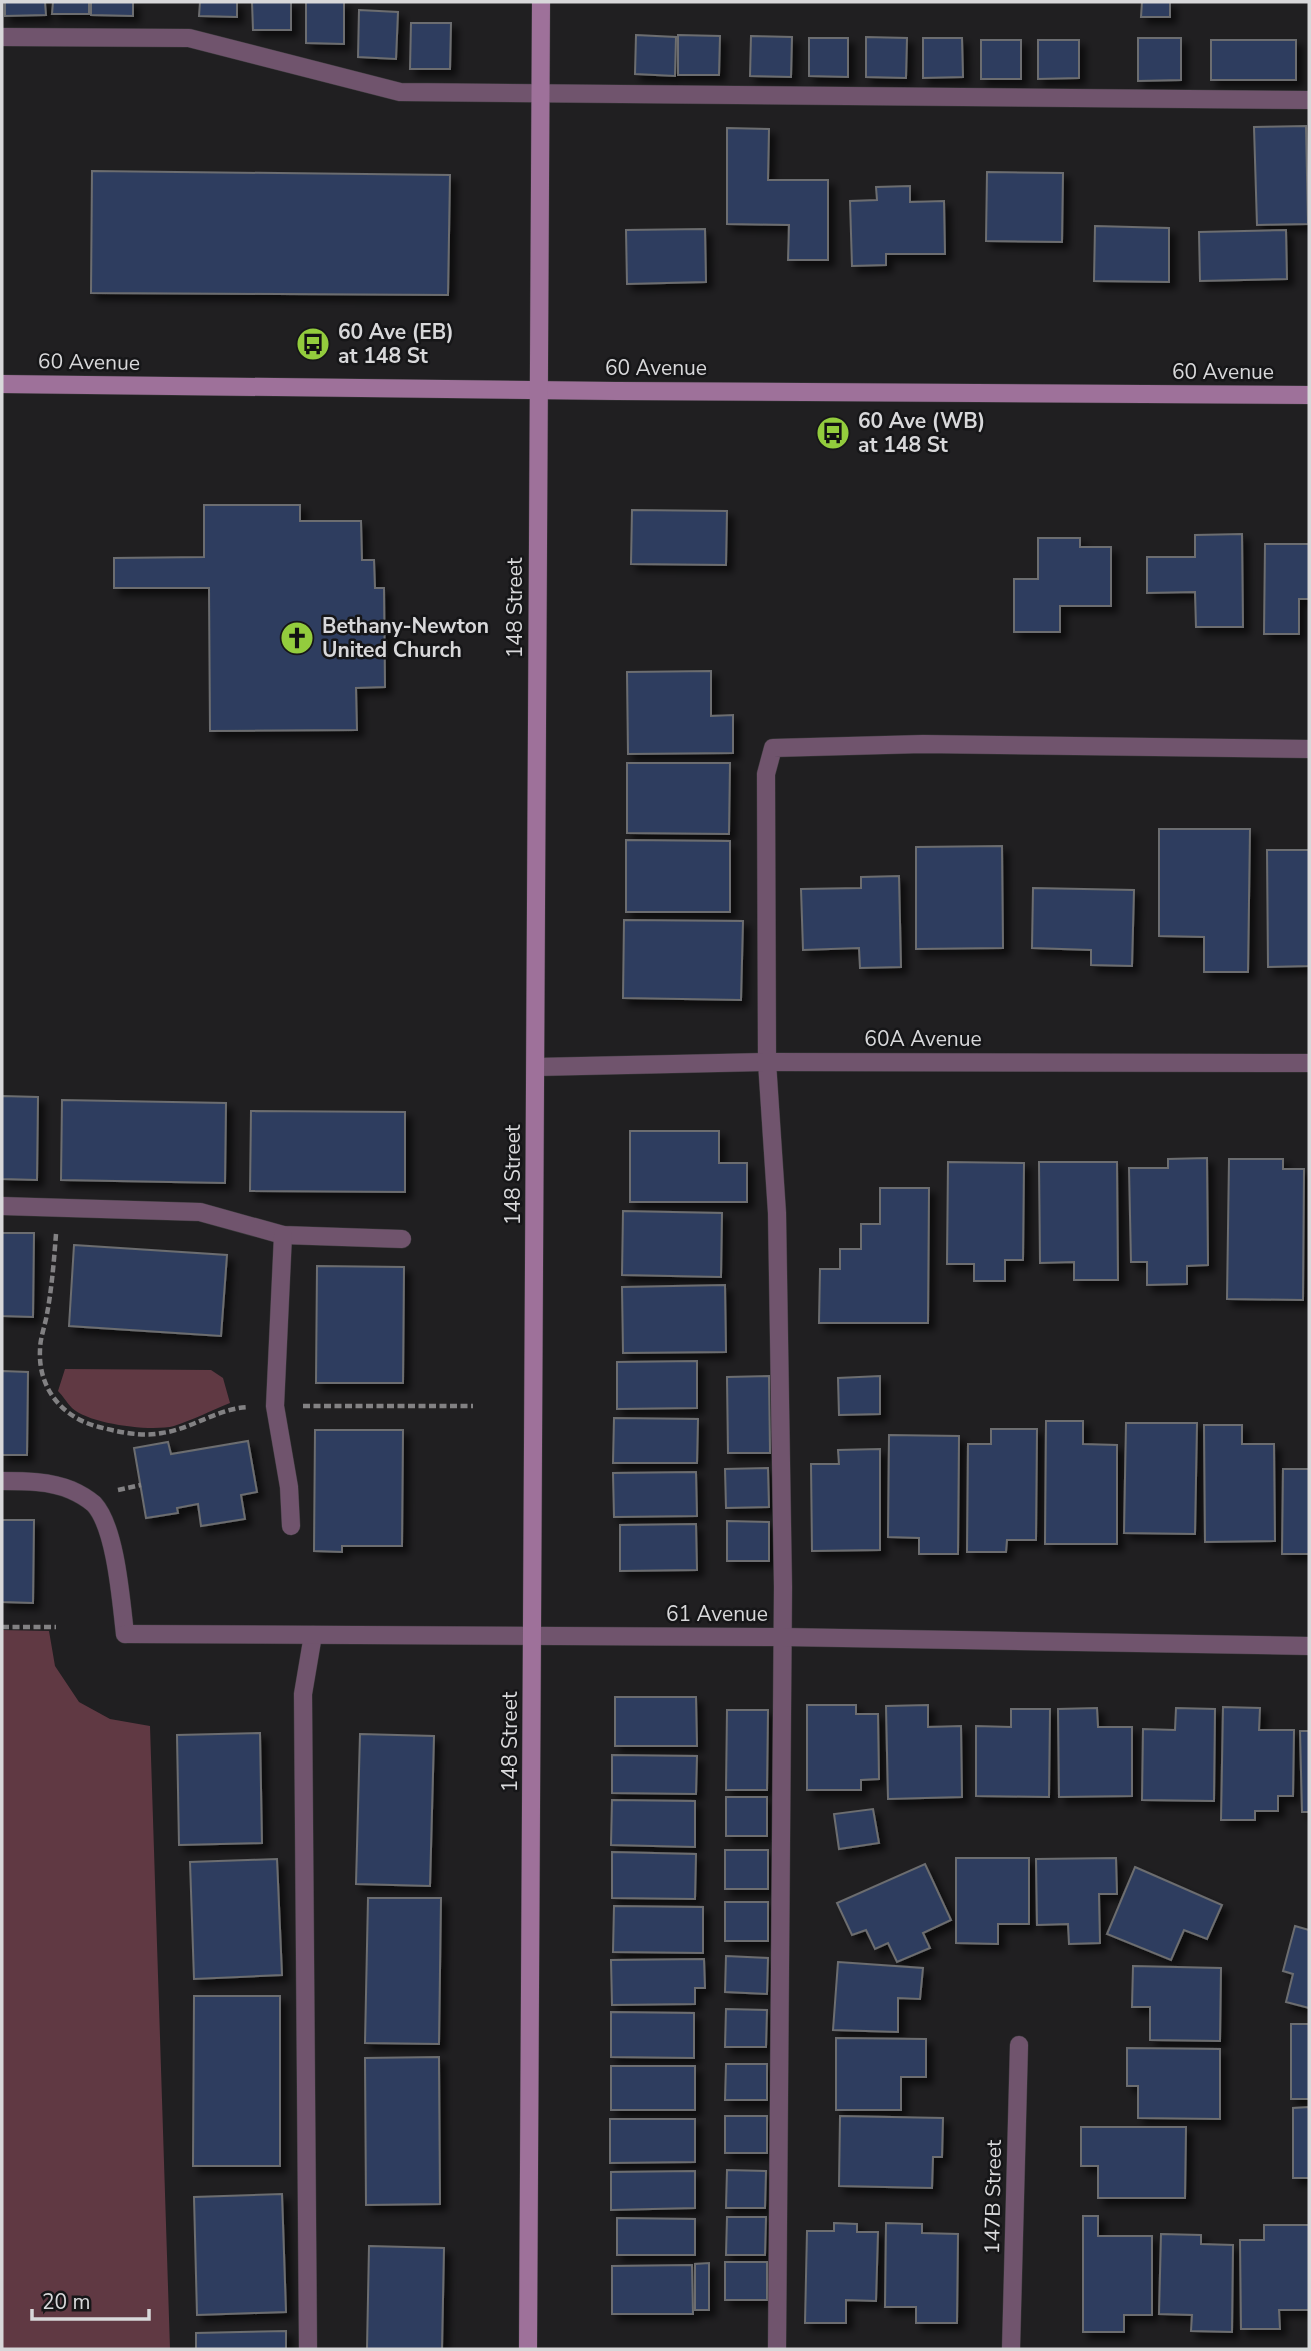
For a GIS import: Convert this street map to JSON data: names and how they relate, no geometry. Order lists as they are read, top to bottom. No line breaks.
{"streets":{"main road":["60 Avenue","148 Street"],"street":["60A Avenue","61 Avenue","147B Street"]},"crossings":[["60 Avenue","148 Street"],["148 Street","60A Avenue"],["148 Street","61 Avenue"]],"places":{"bus stop":["60 Ave (EB) at 148 St","60 Ave (WB) at 148 St"],"church":["Bethany-Newton United Church"]},"scale_bar":"20 m"}
